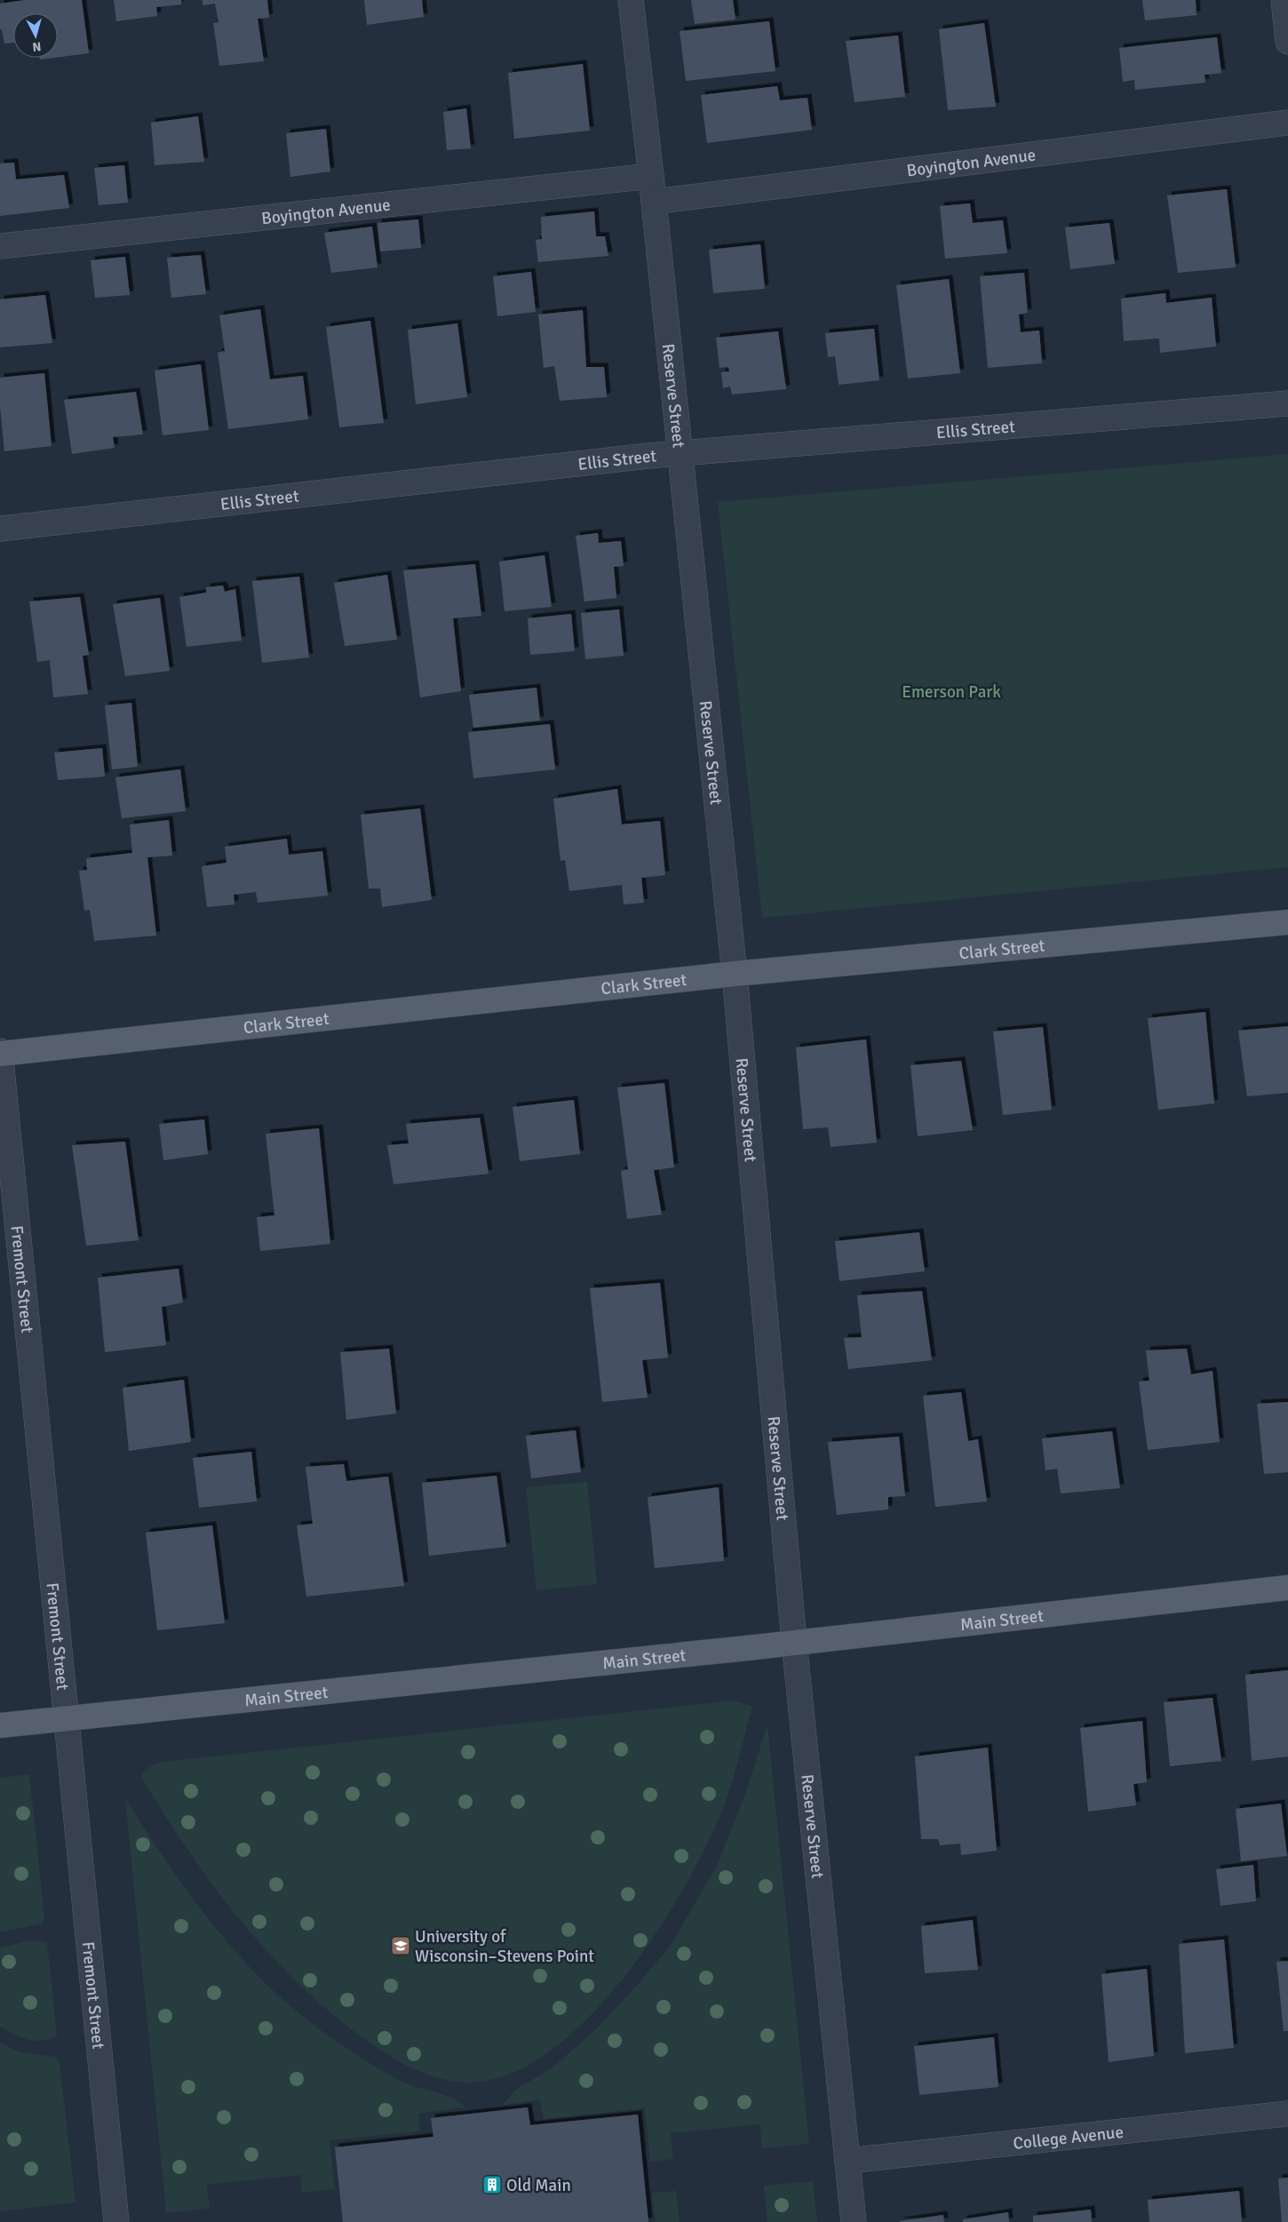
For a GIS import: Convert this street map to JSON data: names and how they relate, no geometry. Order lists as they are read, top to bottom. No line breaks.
{"streets":{"main road":["Clark Street","Main Street"],"street":["Boyington Avenue","Reserve Street","Ellis Street","Fremont Street","College Avenue"]},"crossings":[["Boyington Avenue","Reserve Street"],["Reserve Street","Ellis Street"],["Reserve Street","Clark Street"],["Reserve Street","Main Street"],["Reserve Street","College Avenue"],["Clark Street","Fremont Street"],["Fremont Street","Main Street"]],"parks":["Emerson Park"],"places":{"school or university":["University of Wisconsin–Stevens Point"],"building":["Old Main"]},"north":"bottom"}
